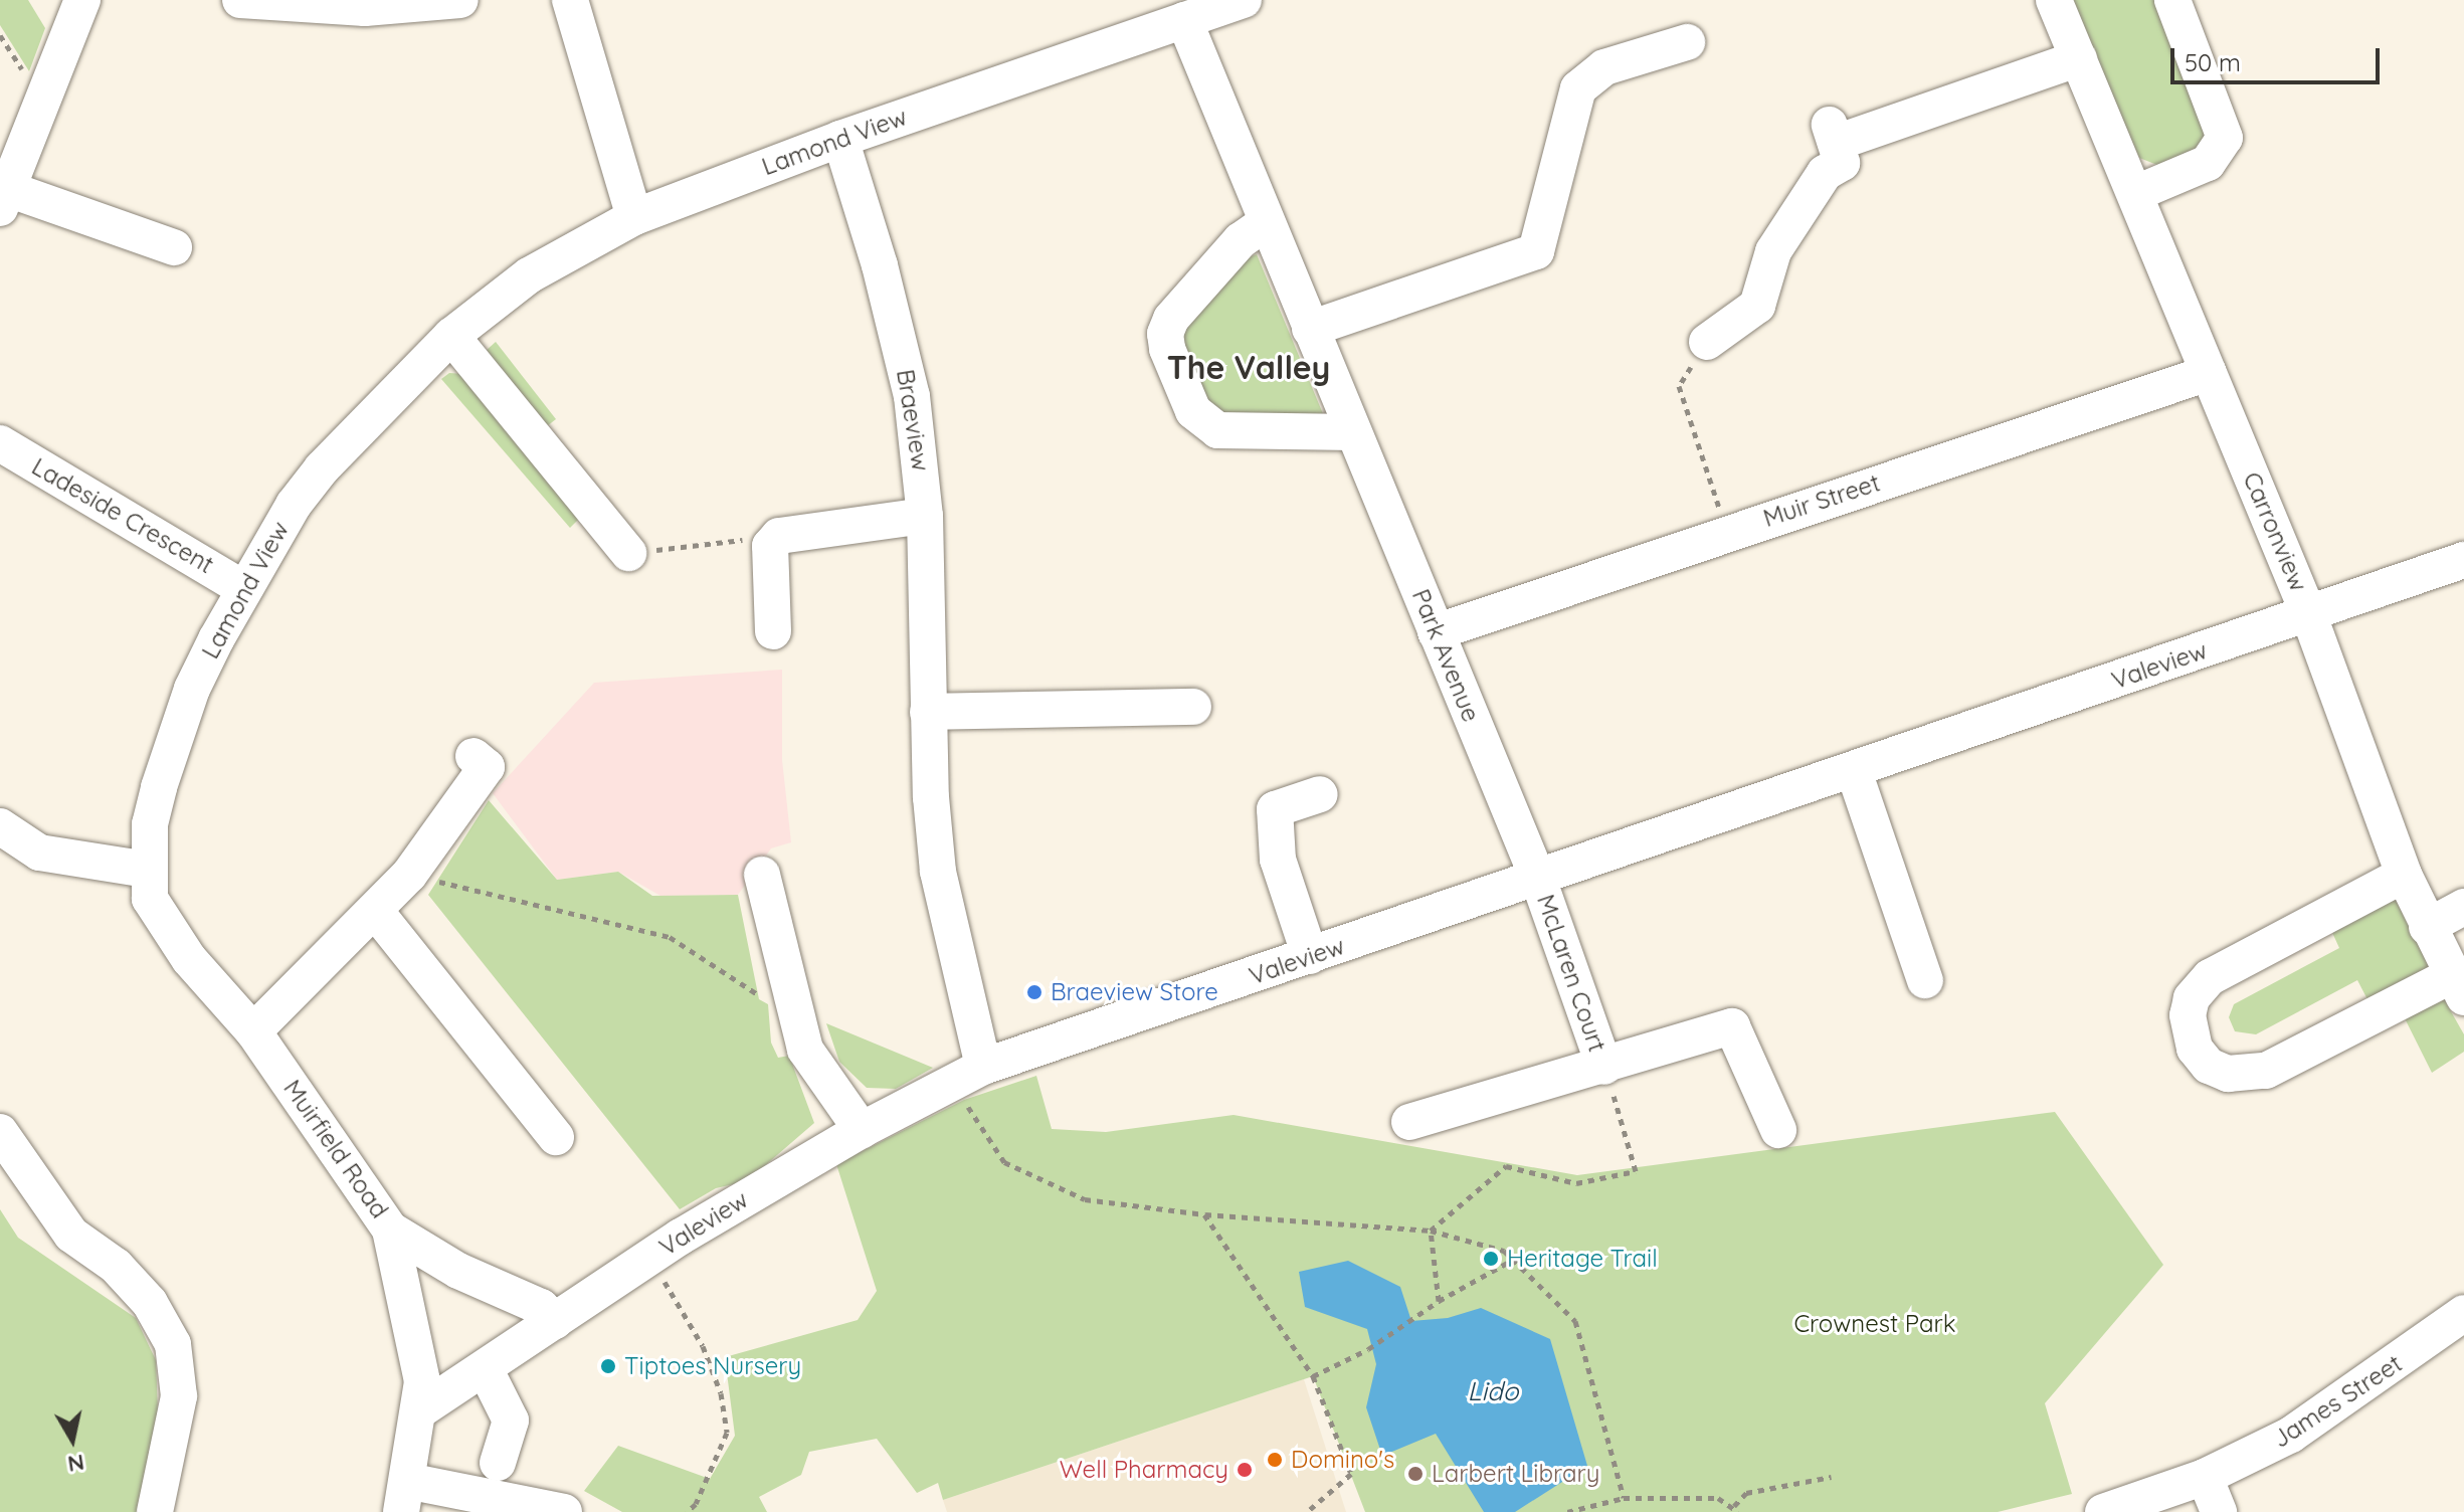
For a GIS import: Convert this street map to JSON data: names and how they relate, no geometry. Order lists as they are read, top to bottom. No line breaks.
{"streets":{"street":["Lamond View","Braeview","Muir Street","Ladeside Crescent","Carronview","Park Avenue","Valeview","McLaren Court","Muirfield Road","James Street"]},"crossings":[["Lamond View","Braeview"],["Lamond View","Ladeside Crescent"],["Lamond View","Park Avenue"],["Lamond View","Muirfield Road"],["Braeview","Valeview"],["Muir Street","Carronview"],["Muir Street","Park Avenue"],["Carronview","Valeview"],["Park Avenue","Valeview"],["Park Avenue","McLaren Court"],["Valeview","McLaren Court"],["Valeview","Muirfield Road"]],"districts":["The Valley"],"water":["Lido"],"parks":["Crownest Park"],"places":["Braeview Store","Heritage Trail","Tiptoes Nursery","Domino's","Well Pharmacy","Larbert Library"],"scale_bar":"50 m","north":"bottom"}
